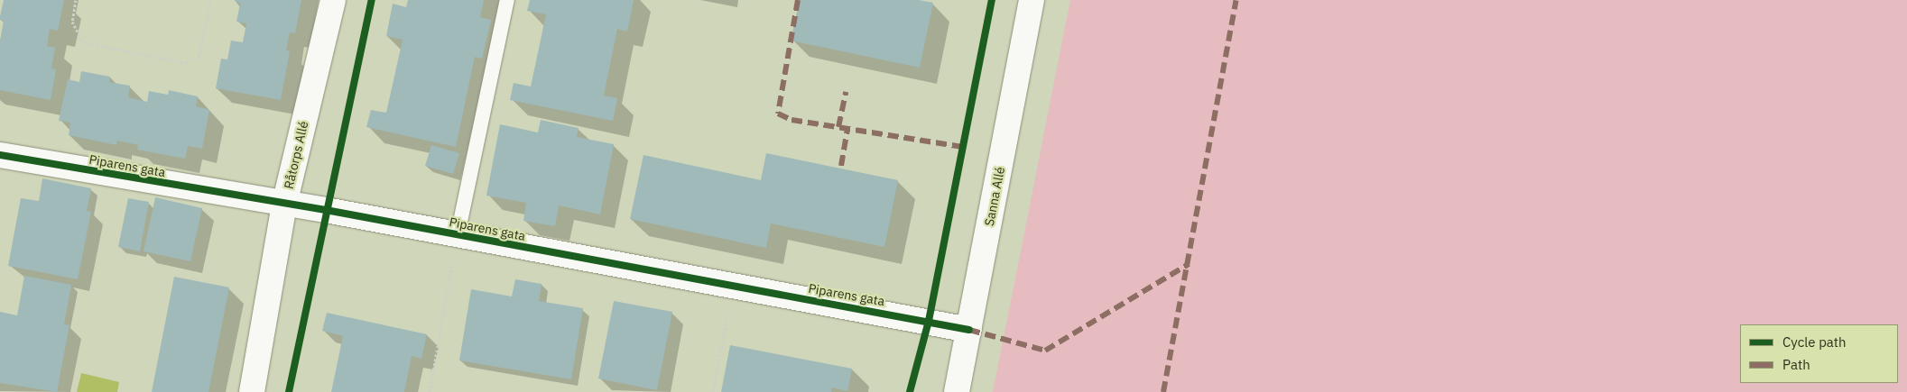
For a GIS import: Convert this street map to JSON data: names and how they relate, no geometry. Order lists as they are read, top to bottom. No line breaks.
{"streets":{"street":["Råtorps Allé","Piparens gata","Sanna Allé"]},"crossings":[["Råtorps Allé","Piparens gata"],["Piparens gata","Sanna Allé"]],"legend":["Cycle path","Path"]}
